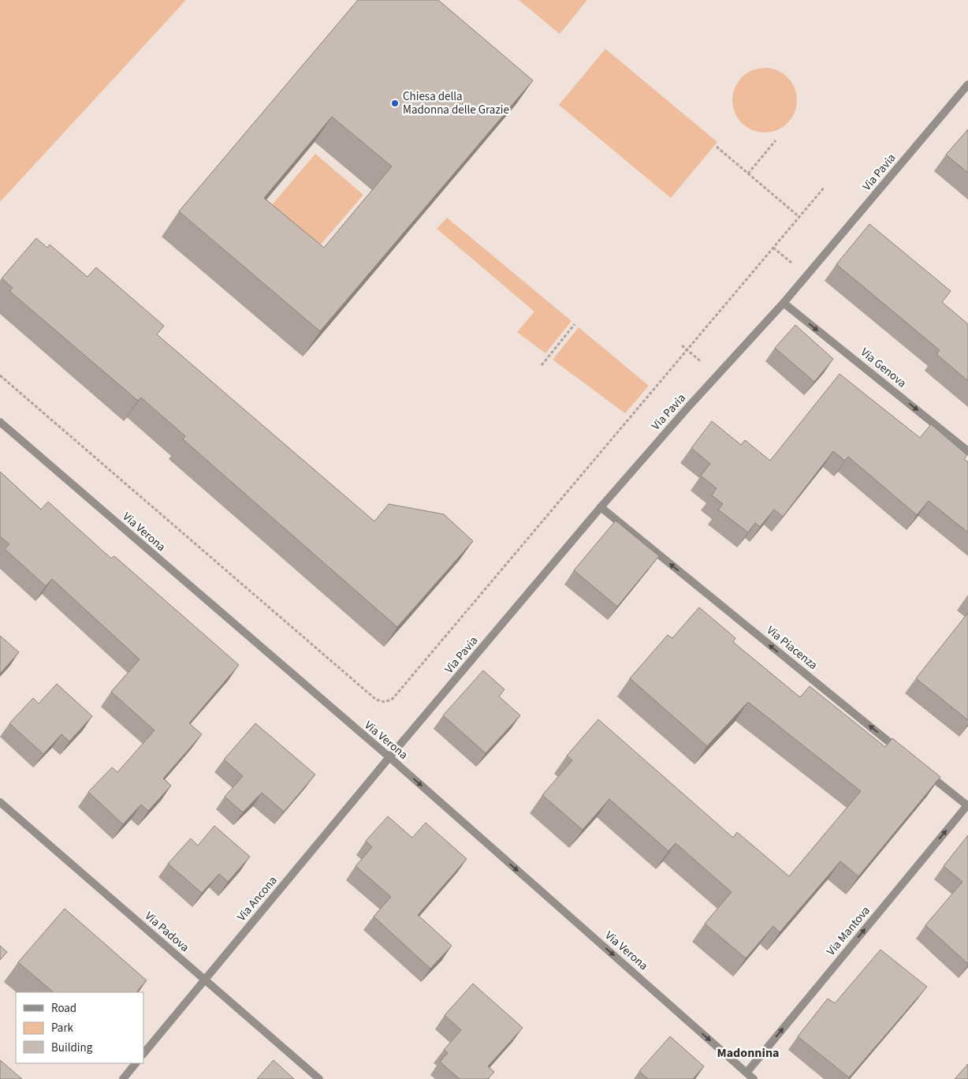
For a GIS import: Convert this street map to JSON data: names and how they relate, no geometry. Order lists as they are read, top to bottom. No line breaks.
{"streets":{"street":["Via Pavia","Via Genova","Via Verona","Via Piacenza","Via Ancona","Via Mantova","Via Padova"]},"crossings":[["Via Pavia","Via Genova"],["Via Pavia","Via Verona"],["Via Pavia","Via Piacenza"],["Via Pavia","Via Ancona"],["Via Verona","Via Ancona"],["Via Verona","Via Mantova"],["Via Ancona","Via Padova"]],"one_way":["Via Genova","Via Verona","Via Piacenza","Via Mantova"],"districts":["Madonnina"],"places":["Chiesa della Madonna delle Grazie"],"legend":["Road","Park","Building"]}
